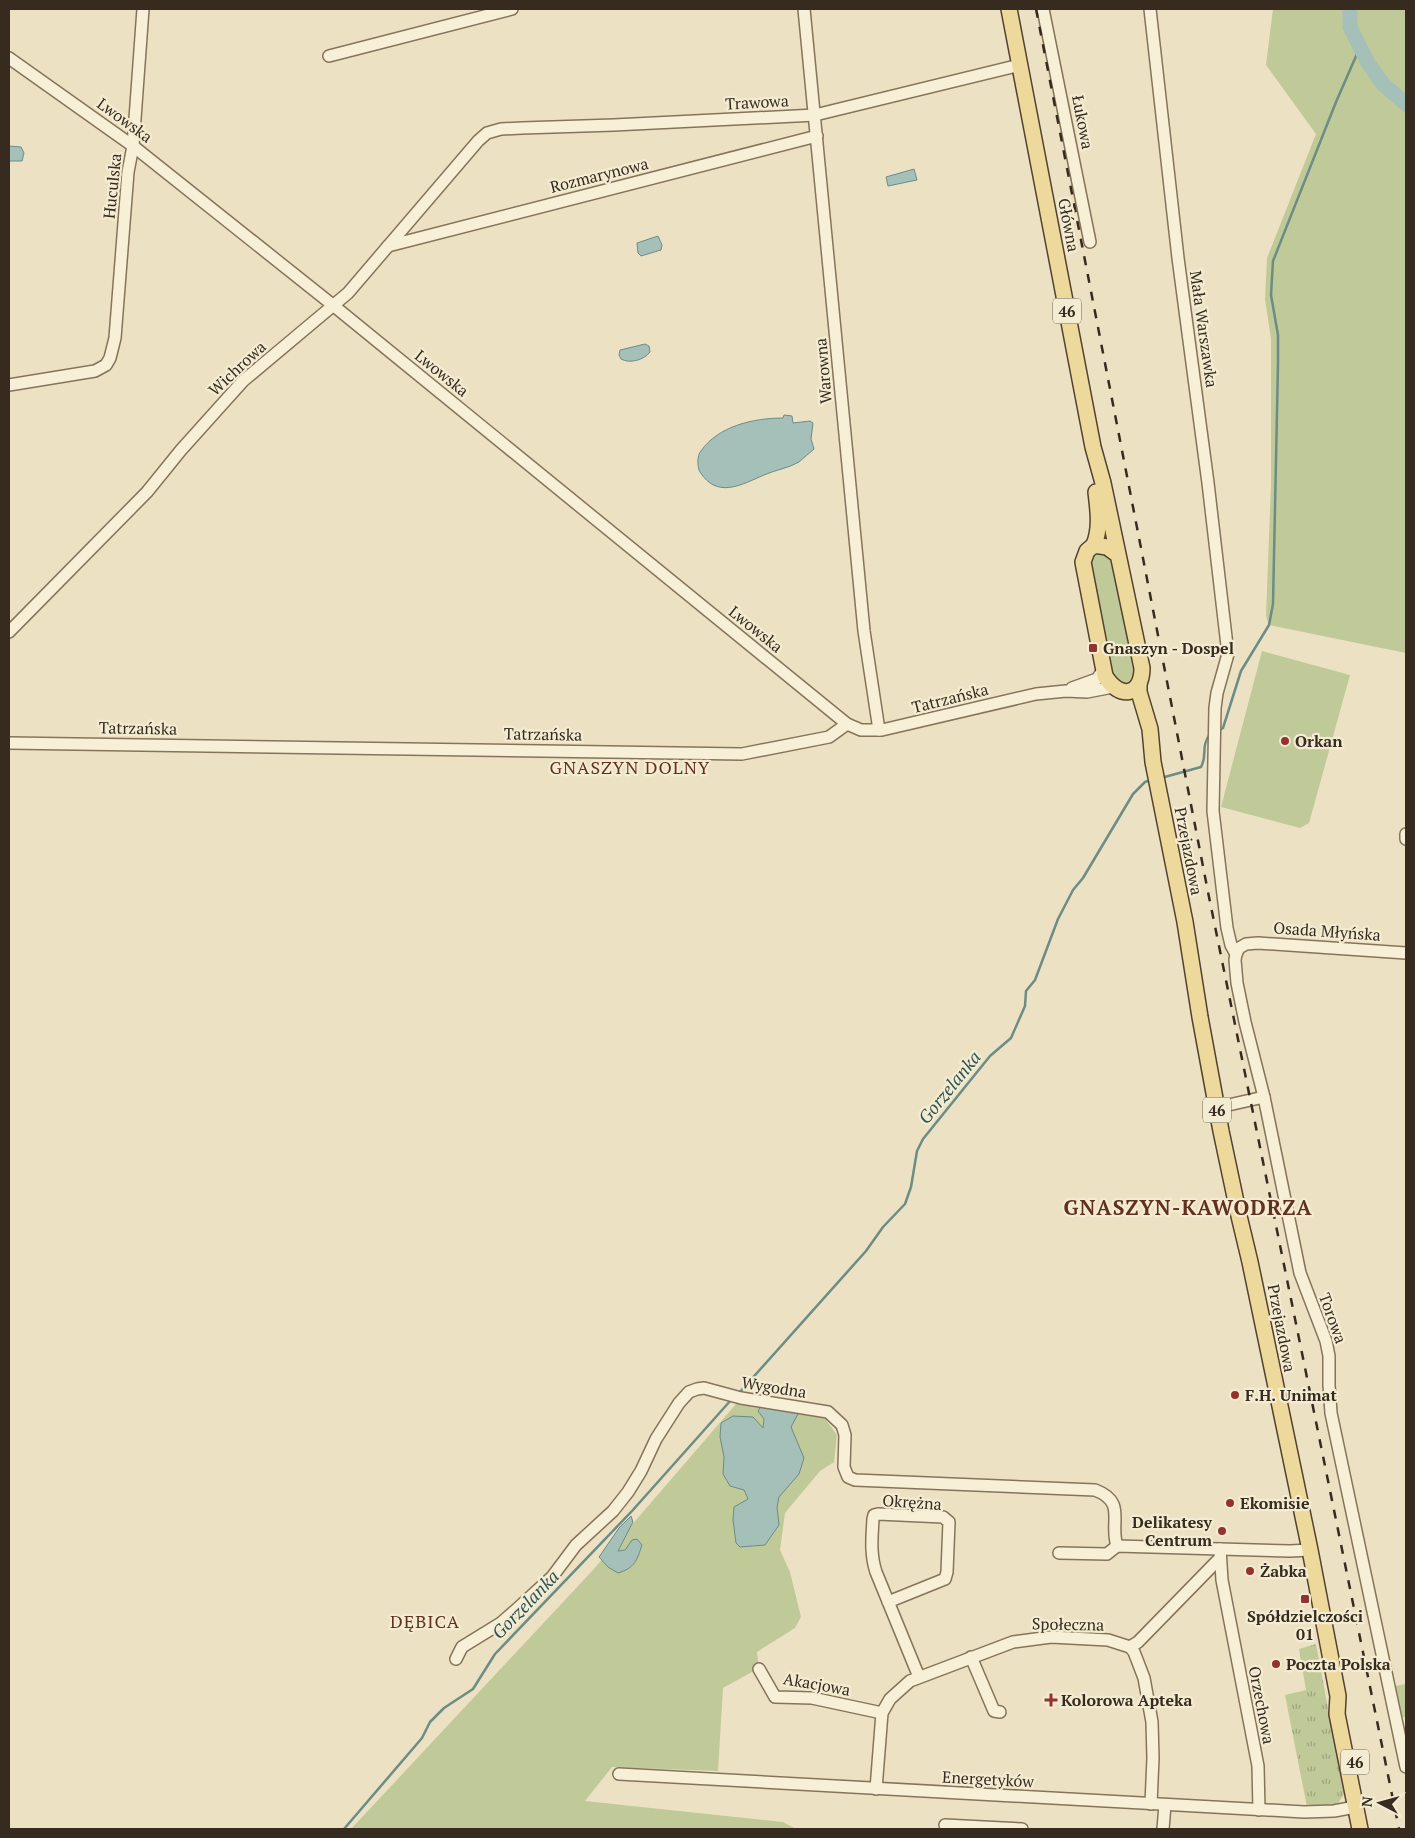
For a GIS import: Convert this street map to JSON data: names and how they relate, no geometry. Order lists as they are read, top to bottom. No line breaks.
{"streets":{"main road":["Główna","46","Przejazdowa"],"street":["Trawowa","Lwowska","Łukowa","Rozmarynowa","Huculska","Mała Warszawka","Wichrowa","Warowna","Tatrzańska","Osada Młyńska","Torowa","Wygodna","Okrężna","Społeczna","Akacjowa","Orzechowa","Energetyków"]},"crossings":[["Trawowa","Główna"],["Trawowa","Wichrowa"],["Trawowa","Warowna"],["Lwowska","Huculska"],["Lwowska","Wichrowa"],["Lwowska","Tatrzańska"],["Rozmarynowa","Wichrowa"],["Rozmarynowa","Warowna"],["Główna","46"],["46","Tatrzańska"],["46","Przejazdowa"],["Mała Warszawka","Torowa"],["Warowna","Tatrzańska"],["Tatrzańska","Przejazdowa"],["Przejazdowa","Energetyków"],["Osada Młyńska","Torowa"],["Okrężna","Społeczna"],["Społeczna","Akacjowa"],["Orzechowa","Energetyków"]],"districts":["GNASZYN DOLNY","GNASZYN-KAWODRZA","DĘBICA"],"water":["Gorzelanka"],"places":{"transit":["Gnaszyn - Dospel","Spółdzielczości 01"],"other":["Orkan","F.H. Unimat","Ekomisie","Delikatesy Centrum","Żabka","Poczta Polska"],"health":["Kolorowa Apteka"]},"north":"left"}
